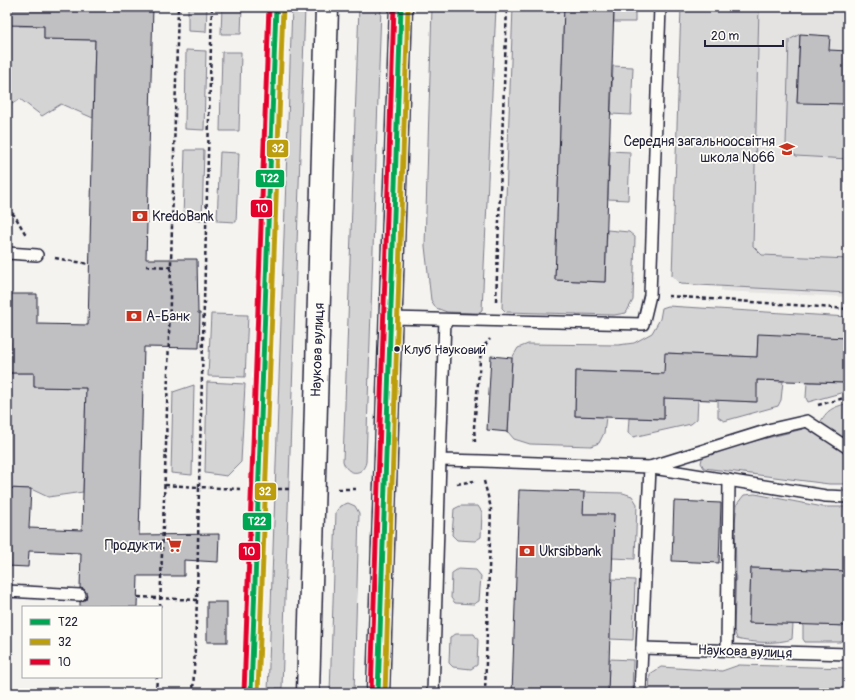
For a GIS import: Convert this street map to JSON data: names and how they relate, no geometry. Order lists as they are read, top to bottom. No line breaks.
{"streets":{"main road":["Наукова вулиця"]},"places":{"school or university":["Середня загальноосвітня школа №66"],"bank":["KredoBank","А-Банк","Ukrsibbank"],"other":["Клуб Науковий"],"supermarket":["Продукти"]},"lines":["transit line Т22","transit line 32","transit line 10"],"legend":["Т22","32","10"],"scale_bar":"20 m"}
